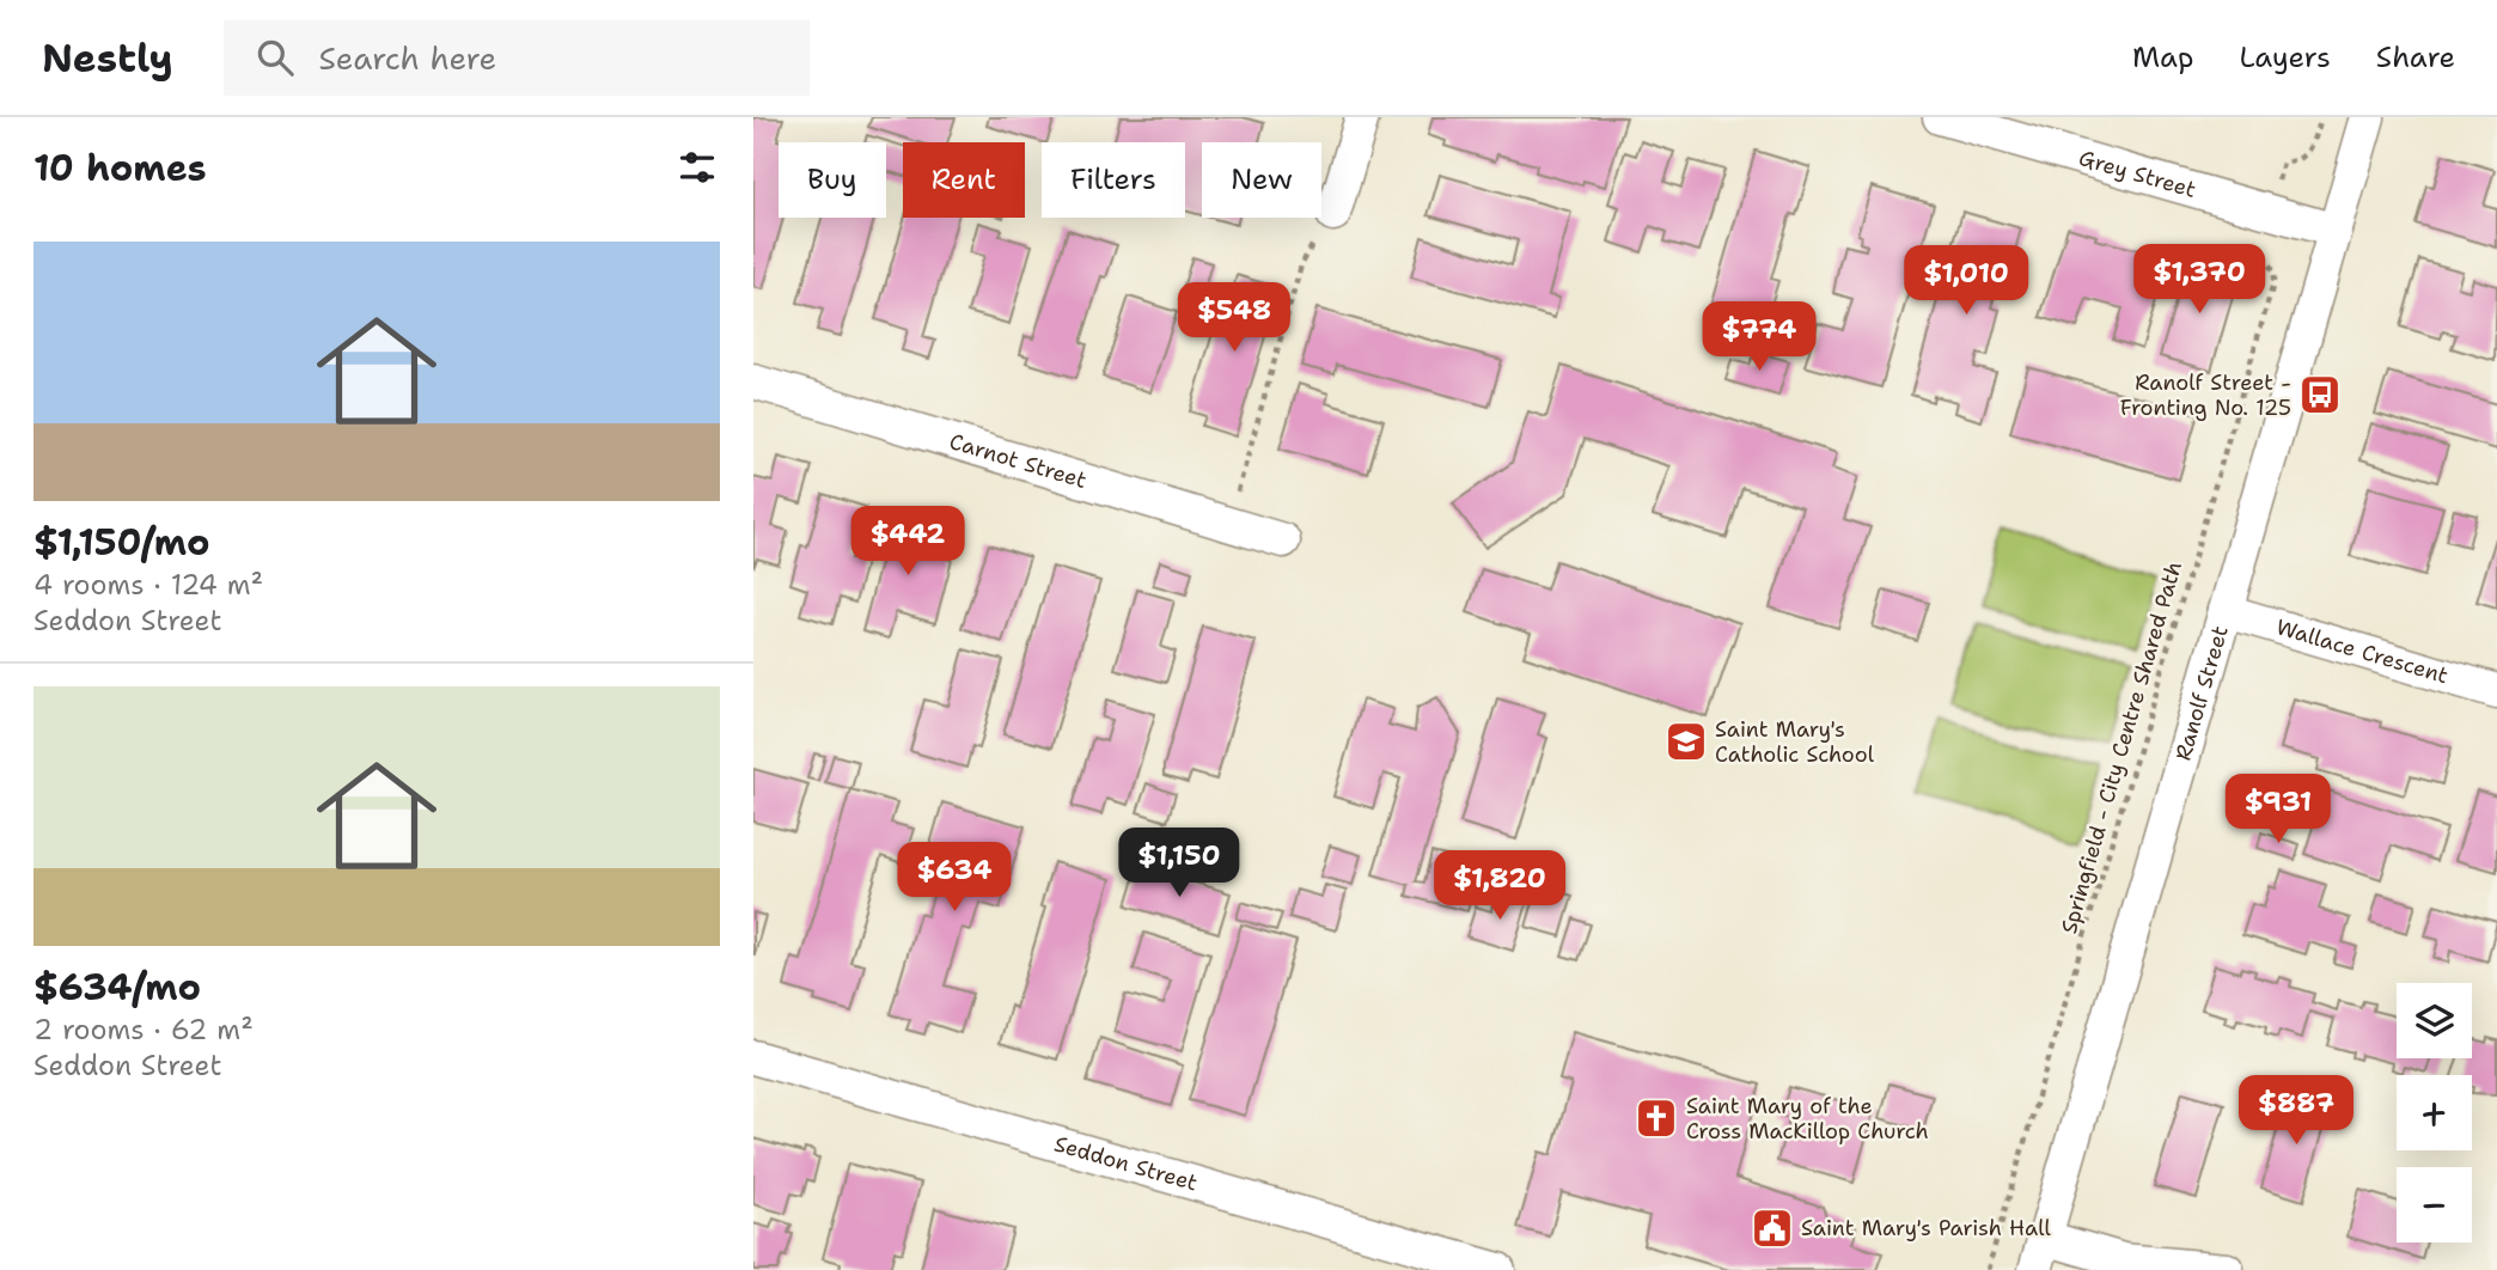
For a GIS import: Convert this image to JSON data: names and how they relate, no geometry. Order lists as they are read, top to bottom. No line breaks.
{"streets":{"street":["Grey Street","Carnot Street","Wallace Crescent","Ranolf Street","Seddon Street"],"path":["Springfield - City Centre Shared Path"]},"crossings":[["Grey Street","Ranolf Street"],["Wallace Crescent","Ranolf Street"]],"places":{"bus stop":["Ranolf Street - Fronting No. 125"],"school or university":["Saint Mary's Catholic School"],"church":["Saint Mary of the Cross MacKillop Church"],"public building":["Saint Mary's Parish Hall"]},"page":{"header":"Nestly","search":"Search here","nav":["Map","Layers","Share"],"heading":"10 homes","chip":["Buy","Rent","Filters","New"],"list":[{"name":"$1,150/mo","note":"4 rooms · 124 m² · Seddon Street"},{"name":"$634/mo","note":"2 rooms · 62 m² · Seddon Street"}],"price":["$1,370","$1,010","$548","$774","$442","$931","$1,150","$634","$1,820","$887"],"map_buttons":["+","−"]}}
